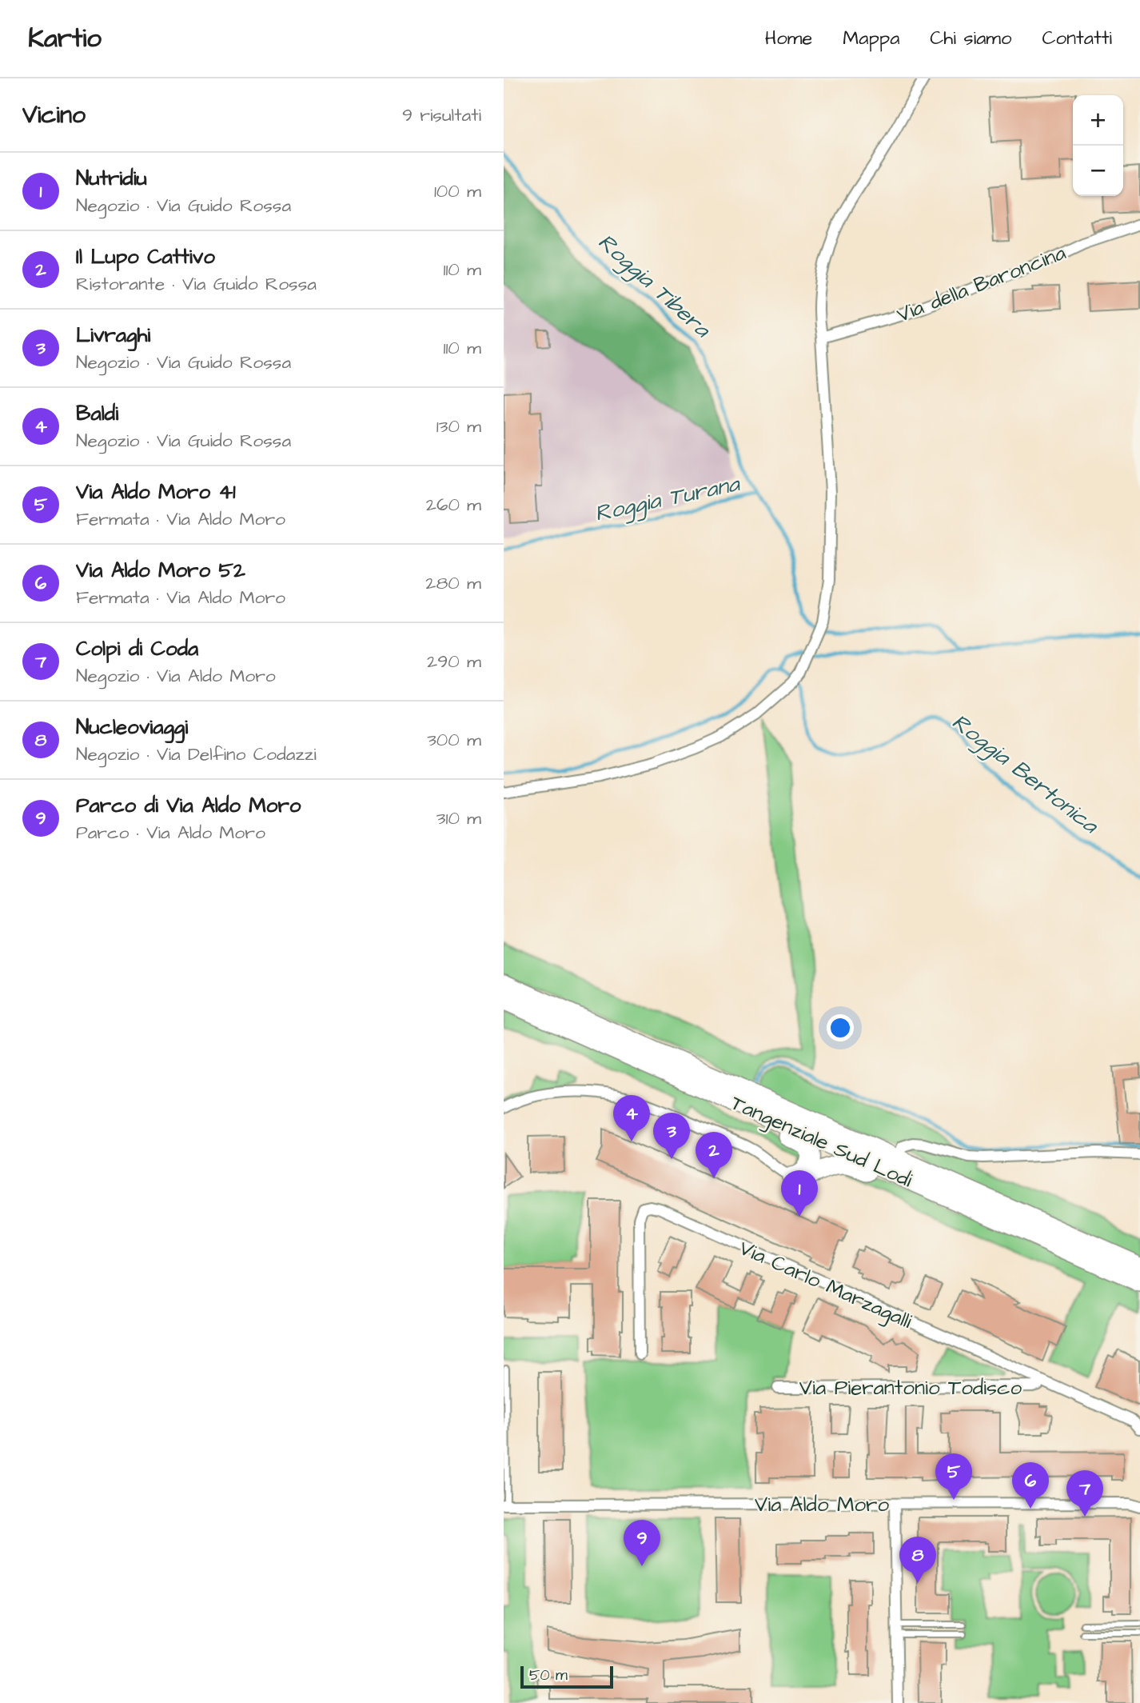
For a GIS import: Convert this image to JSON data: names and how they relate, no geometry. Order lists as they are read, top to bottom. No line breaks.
{"streets":{"highway":["Tangenziale Sud Lodi"],"street":["Via della Baroncina","Via Carlo Marzagalli","Via Pierantonio Todisco","Via Aldo Moro"]},"crossings":[["Via Carlo Marzagalli","Via Pierantonio Todisco"]],"water":["Roggia Tibera","Roggia Turana","Roggia Bertonica"],"scale_bar":"50 m","page":{"header":"Kartio","nav":["Home","Mappa","Chi siamo","Contatti"],"heading":["Vicino","9 risultati"],"map_buttons":["+","−"],"list":[{"mark":"1","name":"Nutridiu","note":"Negozio · Via Guido Rossa","value":"100 m"},{"mark":"2","name":"Il Lupo Cattivo","note":"Ristorante · Via Guido Rossa","value":"110 m"},{"mark":"3","name":"Livraghi","note":"Negozio · Via Guido Rossa","value":"110 m"},{"mark":"4","name":"Baldi","note":"Negozio · Via Guido Rossa","value":"130 m"},{"mark":"5","name":"Via Aldo Moro 41","note":"Fermata · Via Aldo Moro","value":"260 m"},{"mark":"6","name":"Via Aldo Moro 52","note":"Fermata · Via Aldo Moro","value":"280 m"},{"mark":"7","name":"Colpi di Coda","note":"Negozio · Via Aldo Moro","value":"290 m"},{"mark":"8","name":"Nucleoviaggi","note":"Negozio · Via Delfino Codazzi","value":"300 m"},{"mark":"9","name":"Parco di Via Aldo Moro","note":"Parco · Via Aldo Moro","value":"310 m"}],"pins":["4","3","2","1","5","6","7","9","8"],"scale":"50 m"}}
